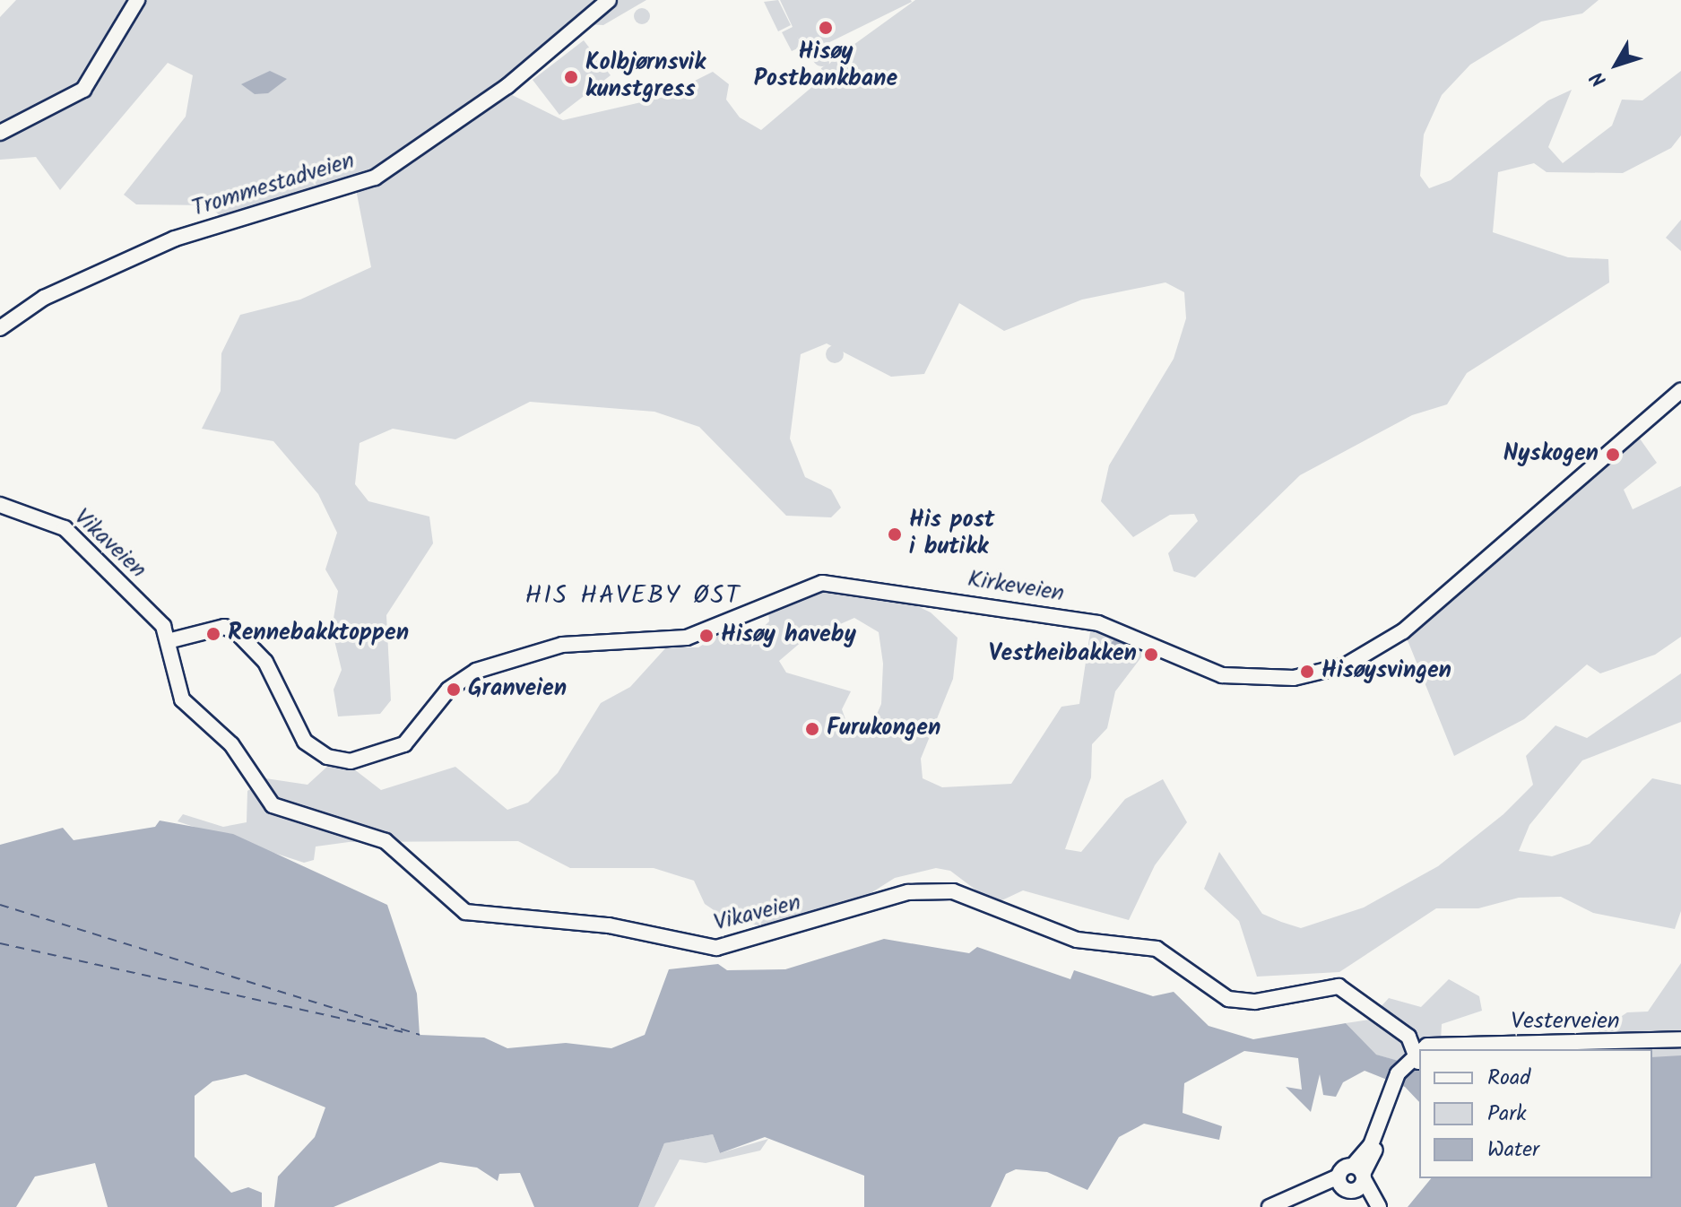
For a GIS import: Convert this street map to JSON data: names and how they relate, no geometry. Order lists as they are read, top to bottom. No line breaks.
{"streets":{"main road":["Trommestadveien","Vikaveien","Kirkeveien","Vesterveien"]},"crossings":[["Vikaveien","Kirkeveien"]],"districts":["HIS HAVEBY ØST"],"places":["Hisøy Postbankbane","Kolbjørnsvik kunstgress","Nyskogen","His post i butikk","Rennebakktoppen","Hisøy haveby","Vestheibakken","Hisøysvingen","Granveien","Furukongen"],"legend":["Road","Park","Water"],"north":"bottom left"}
